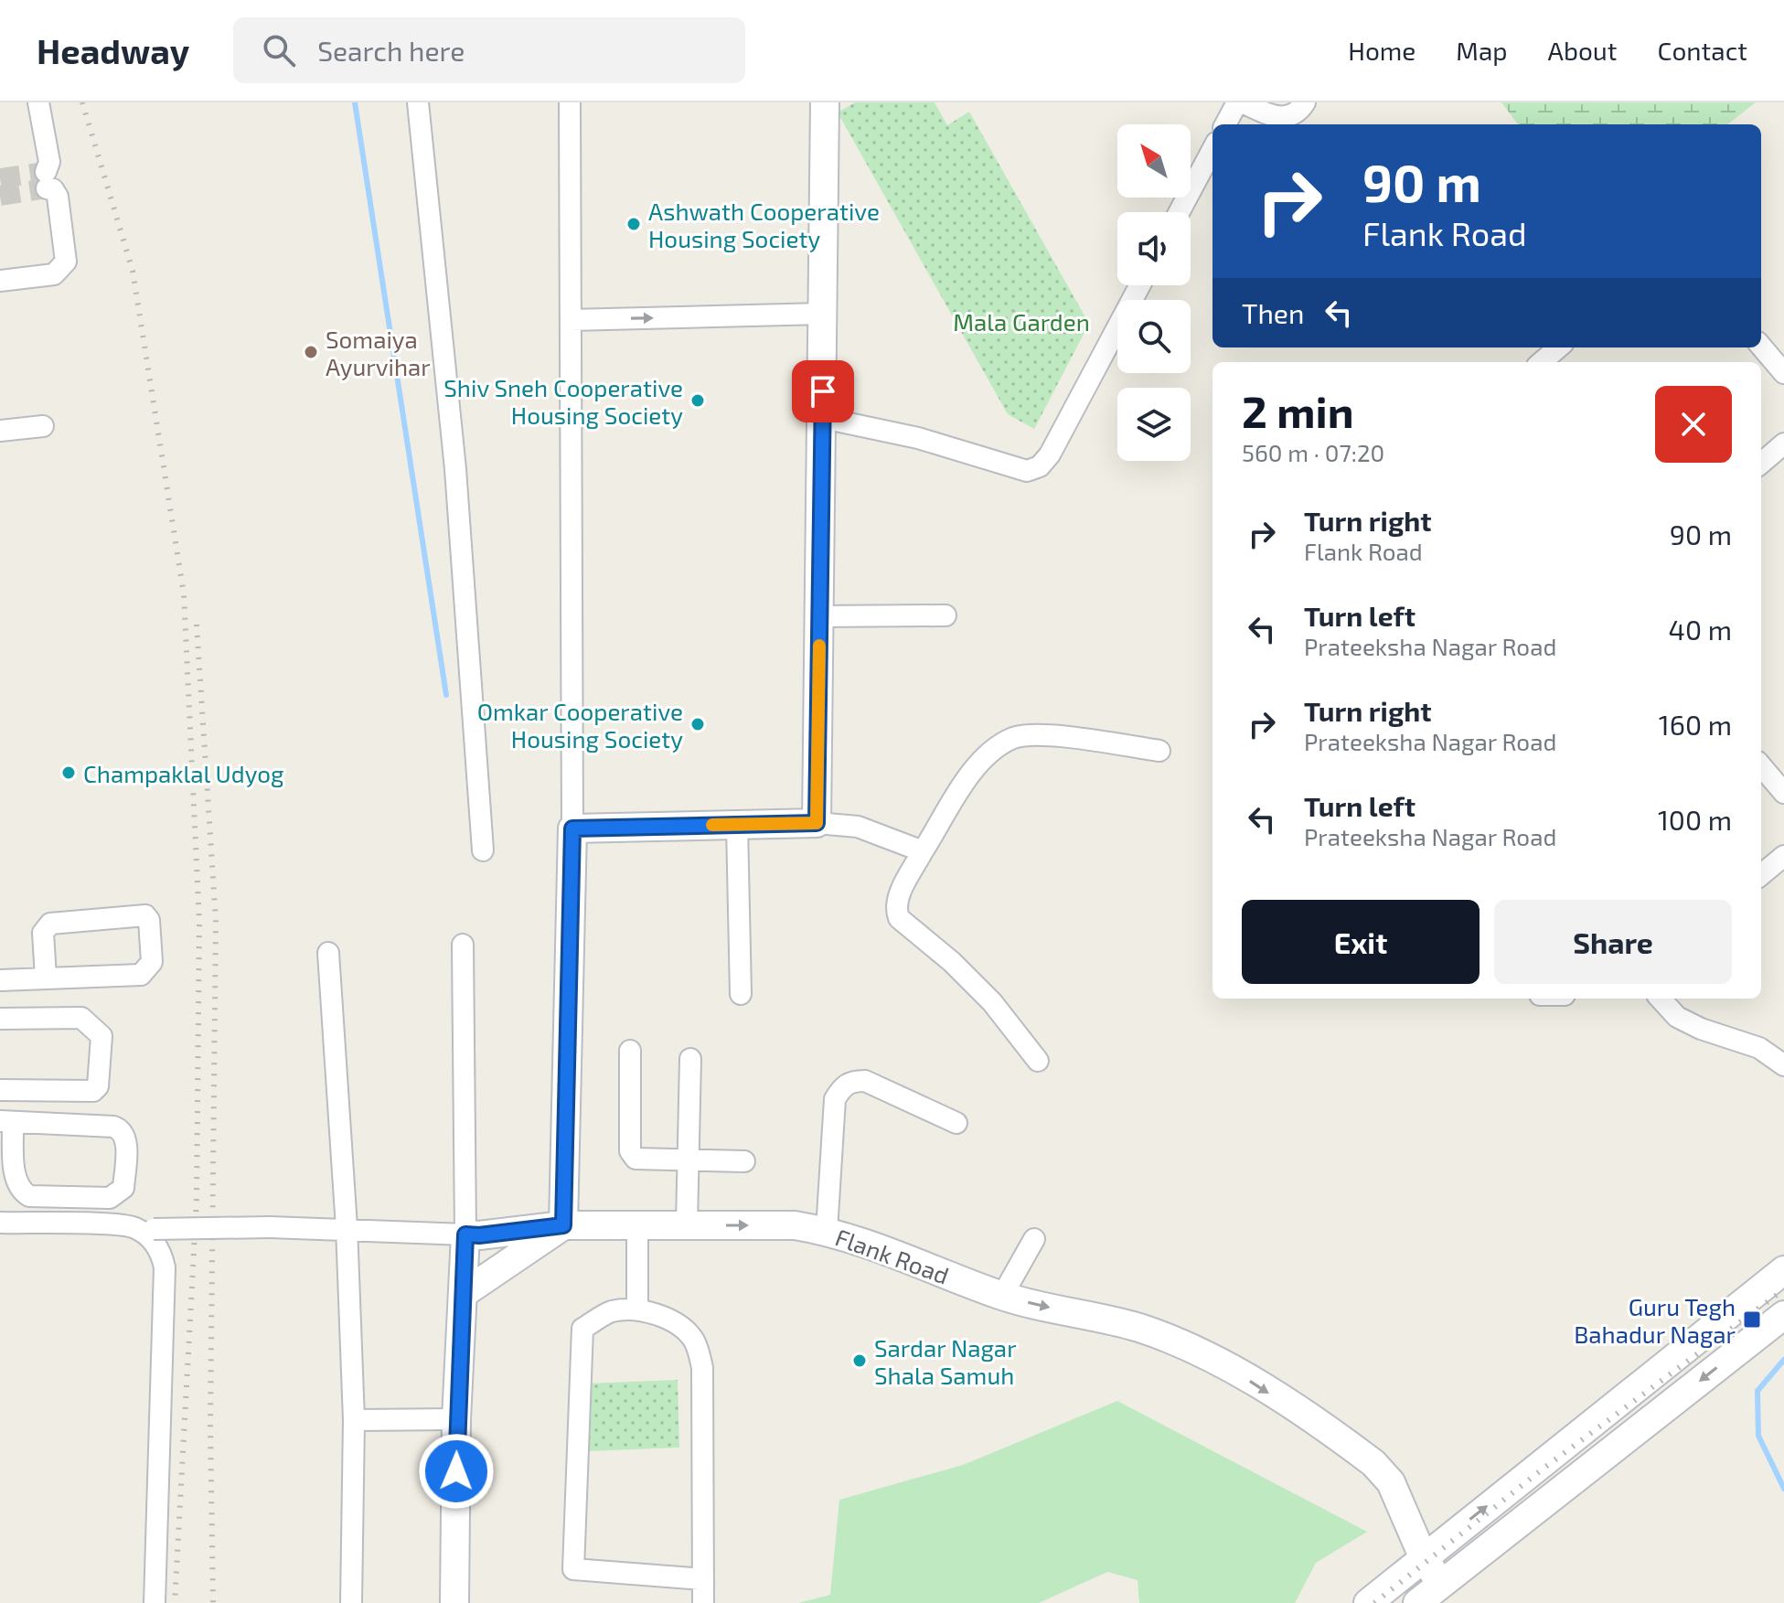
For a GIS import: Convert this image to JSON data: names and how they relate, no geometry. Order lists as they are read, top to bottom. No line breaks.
{"streets":{"street":["Flank Road"]},"one_way":["Flank Road"],"parks":["Mala Garden"],"places":{"other":["Ashwath Cooperative Housing Society","Somaiya Ayurvihar","Shiv Sneh Cooperative Housing Society","Omkar Cooperative Housing Society","Champaklal Udyog","Sardar Nagar Shala Samuh"],"transit":["Guru Tegh Bahadur Nagar"]},"north":"top left","page":{"header":"Headway","search":"Search here","nav":["Home","Map","About","Contact"],"turn":["90 m","Flank Road"],"then":"Then","heading":["2 min","560 m · 07:20"],"list":[{"name":"Turn right","note":"Flank Road","value":"90 m"},{"name":"Turn left","note":"Prateeksha Nagar Road","value":"40 m"},{"name":"Turn right","note":"Prateeksha Nagar Road","value":"160 m"},{"name":"Turn left","note":"Prateeksha Nagar Road","value":"100 m"}],"buttons":["Exit","Share"]}}
